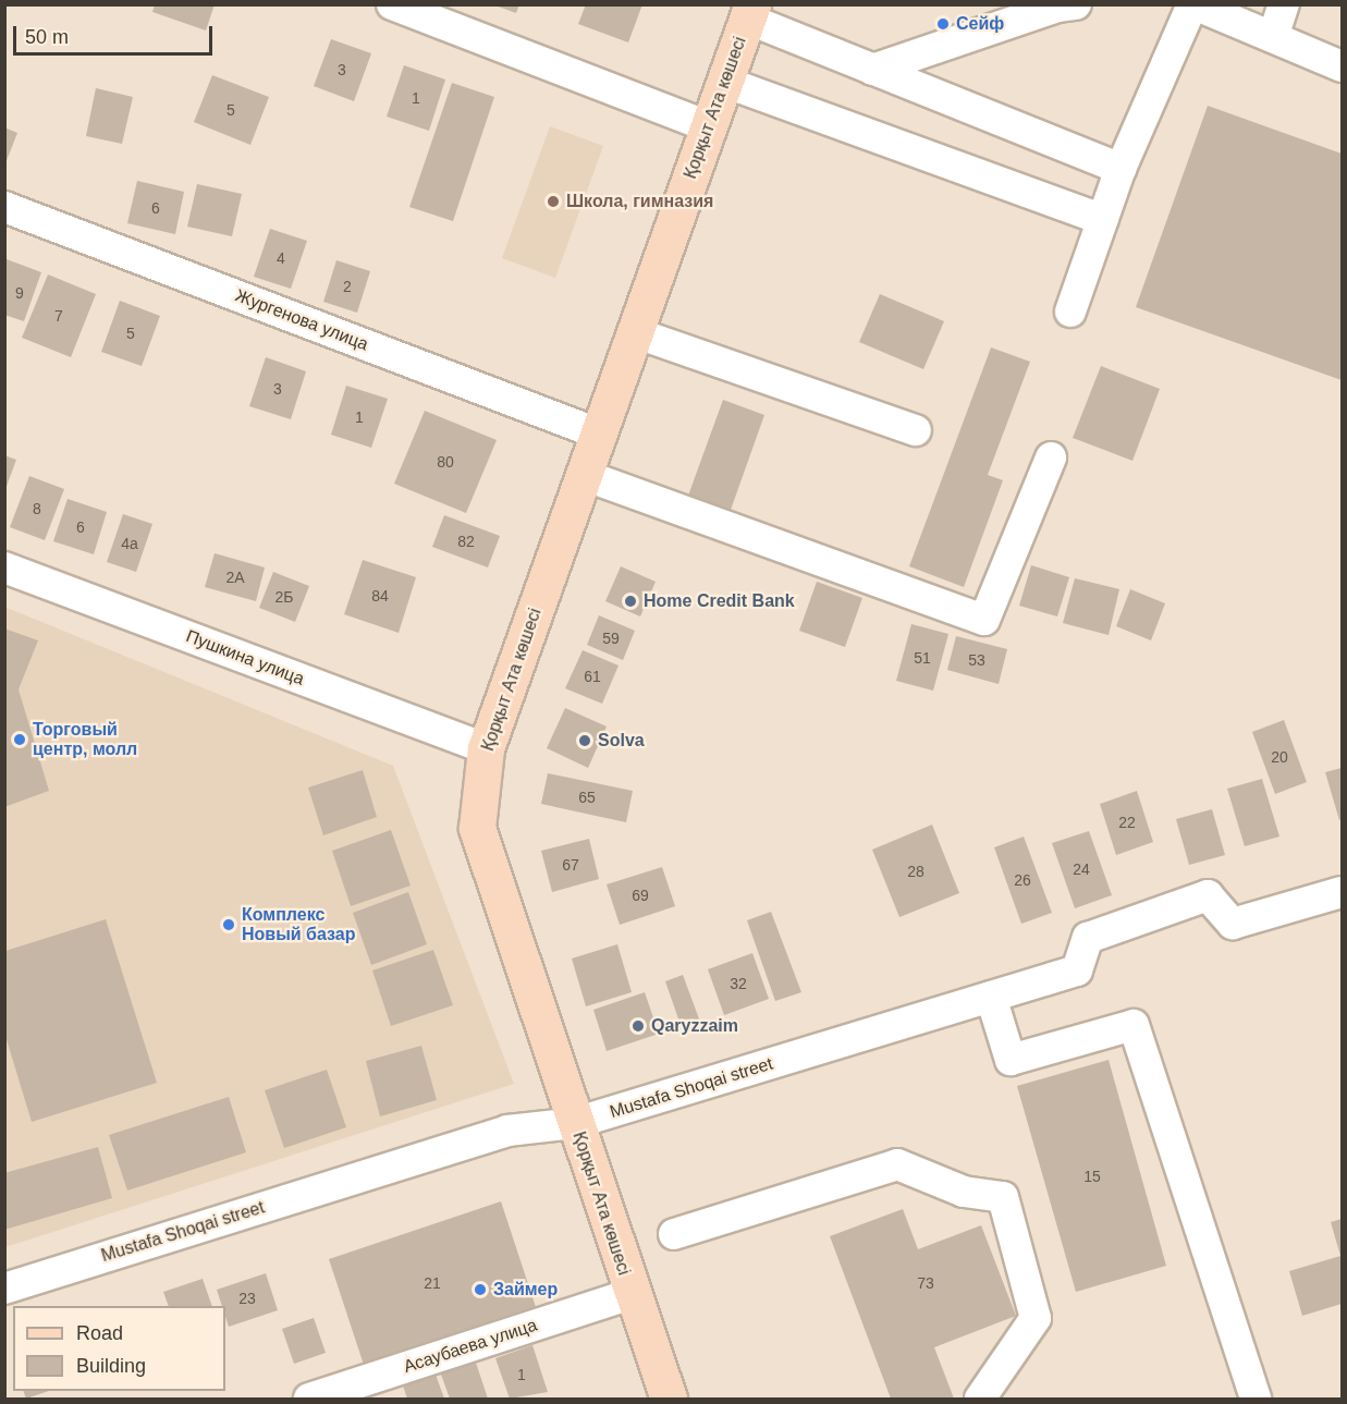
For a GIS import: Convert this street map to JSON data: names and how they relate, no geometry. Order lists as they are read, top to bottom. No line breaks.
{"streets":{"main road":["Қорқыт Ата көшесі"],"street":["Жургенова улица","Пушкина улица","Mustafa Shoqai street","Асаубаева улица"]},"crossings":[["Қорқыт Ата көшесі","Жургенова улица"],["Қорқыт Ата көшесі","Пушкина улица"],["Қорқыт Ата көшесі","Mustafa Shoqai street"],["Қорқыт Ата көшесі","Асаубаева улица"]],"places":["Сейф","Школа, гимназия","Home Credit Bank","Торговый центр, молл","Solva","Комплекс Новый базар","Qaryzzaim","Займер"],"house_numbers":["3","1","5","6","4","2","9","7","5","3","1","80","8","6","82","4а","2А","84","2Б","59","51","53","61","20","65","22","67","24","28","26","69","32","15","21","73","23","1"],"legend":["Road","Building"],"scale_bar":"50 m"}
